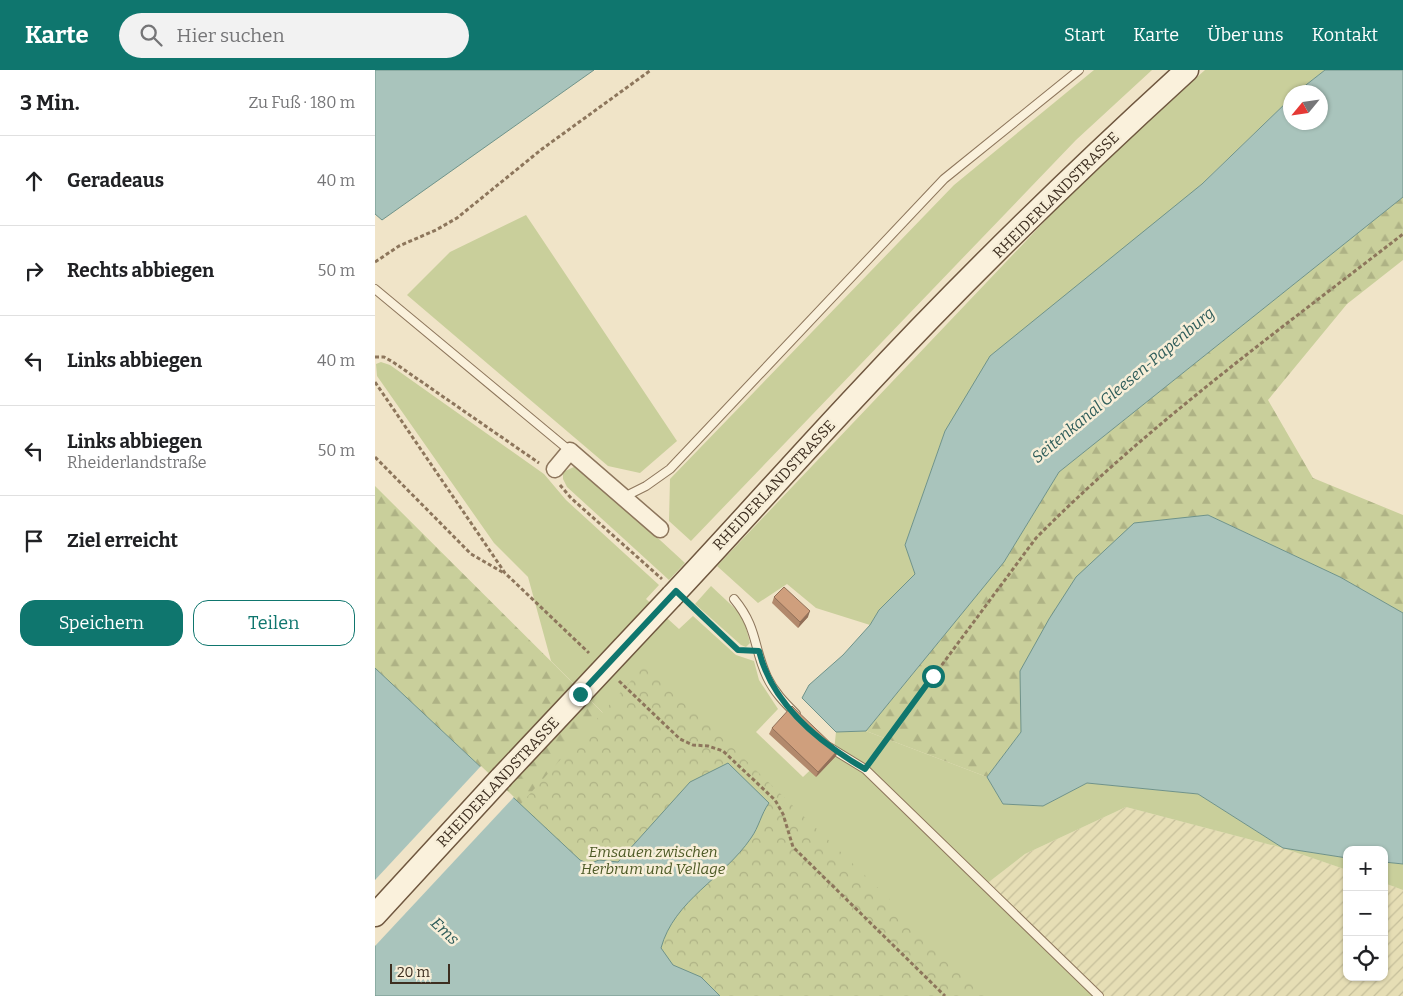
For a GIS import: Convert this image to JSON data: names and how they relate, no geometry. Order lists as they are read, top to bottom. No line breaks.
{"streets":{"main road":["RHEIDERLANDSTRASSE"]},"water":["Seitenkanal Gleesen-Papenburg","Ems"],"parks":["Emsauen zwischen Herbrum und Vellage"],"scale_bar":"20 m","north":"bottom left","page":{"header":"Karte","search":"Hier suchen","nav":["Start","Karte","Über uns","Kontakt"],"heading":["3 Min.","Zu Fuß · 180 m"],"list":[["Geradeaus","40 m"],["Rechts abbiegen","50 m"],["Links abbiegen","40 m"],["Links abbiegen","Rheiderlandstraße","50 m"],"Ziel erreicht"],"buttons":["Speichern","Teilen"],"map_buttons":["+","−"],"scale":"20 m"}}
